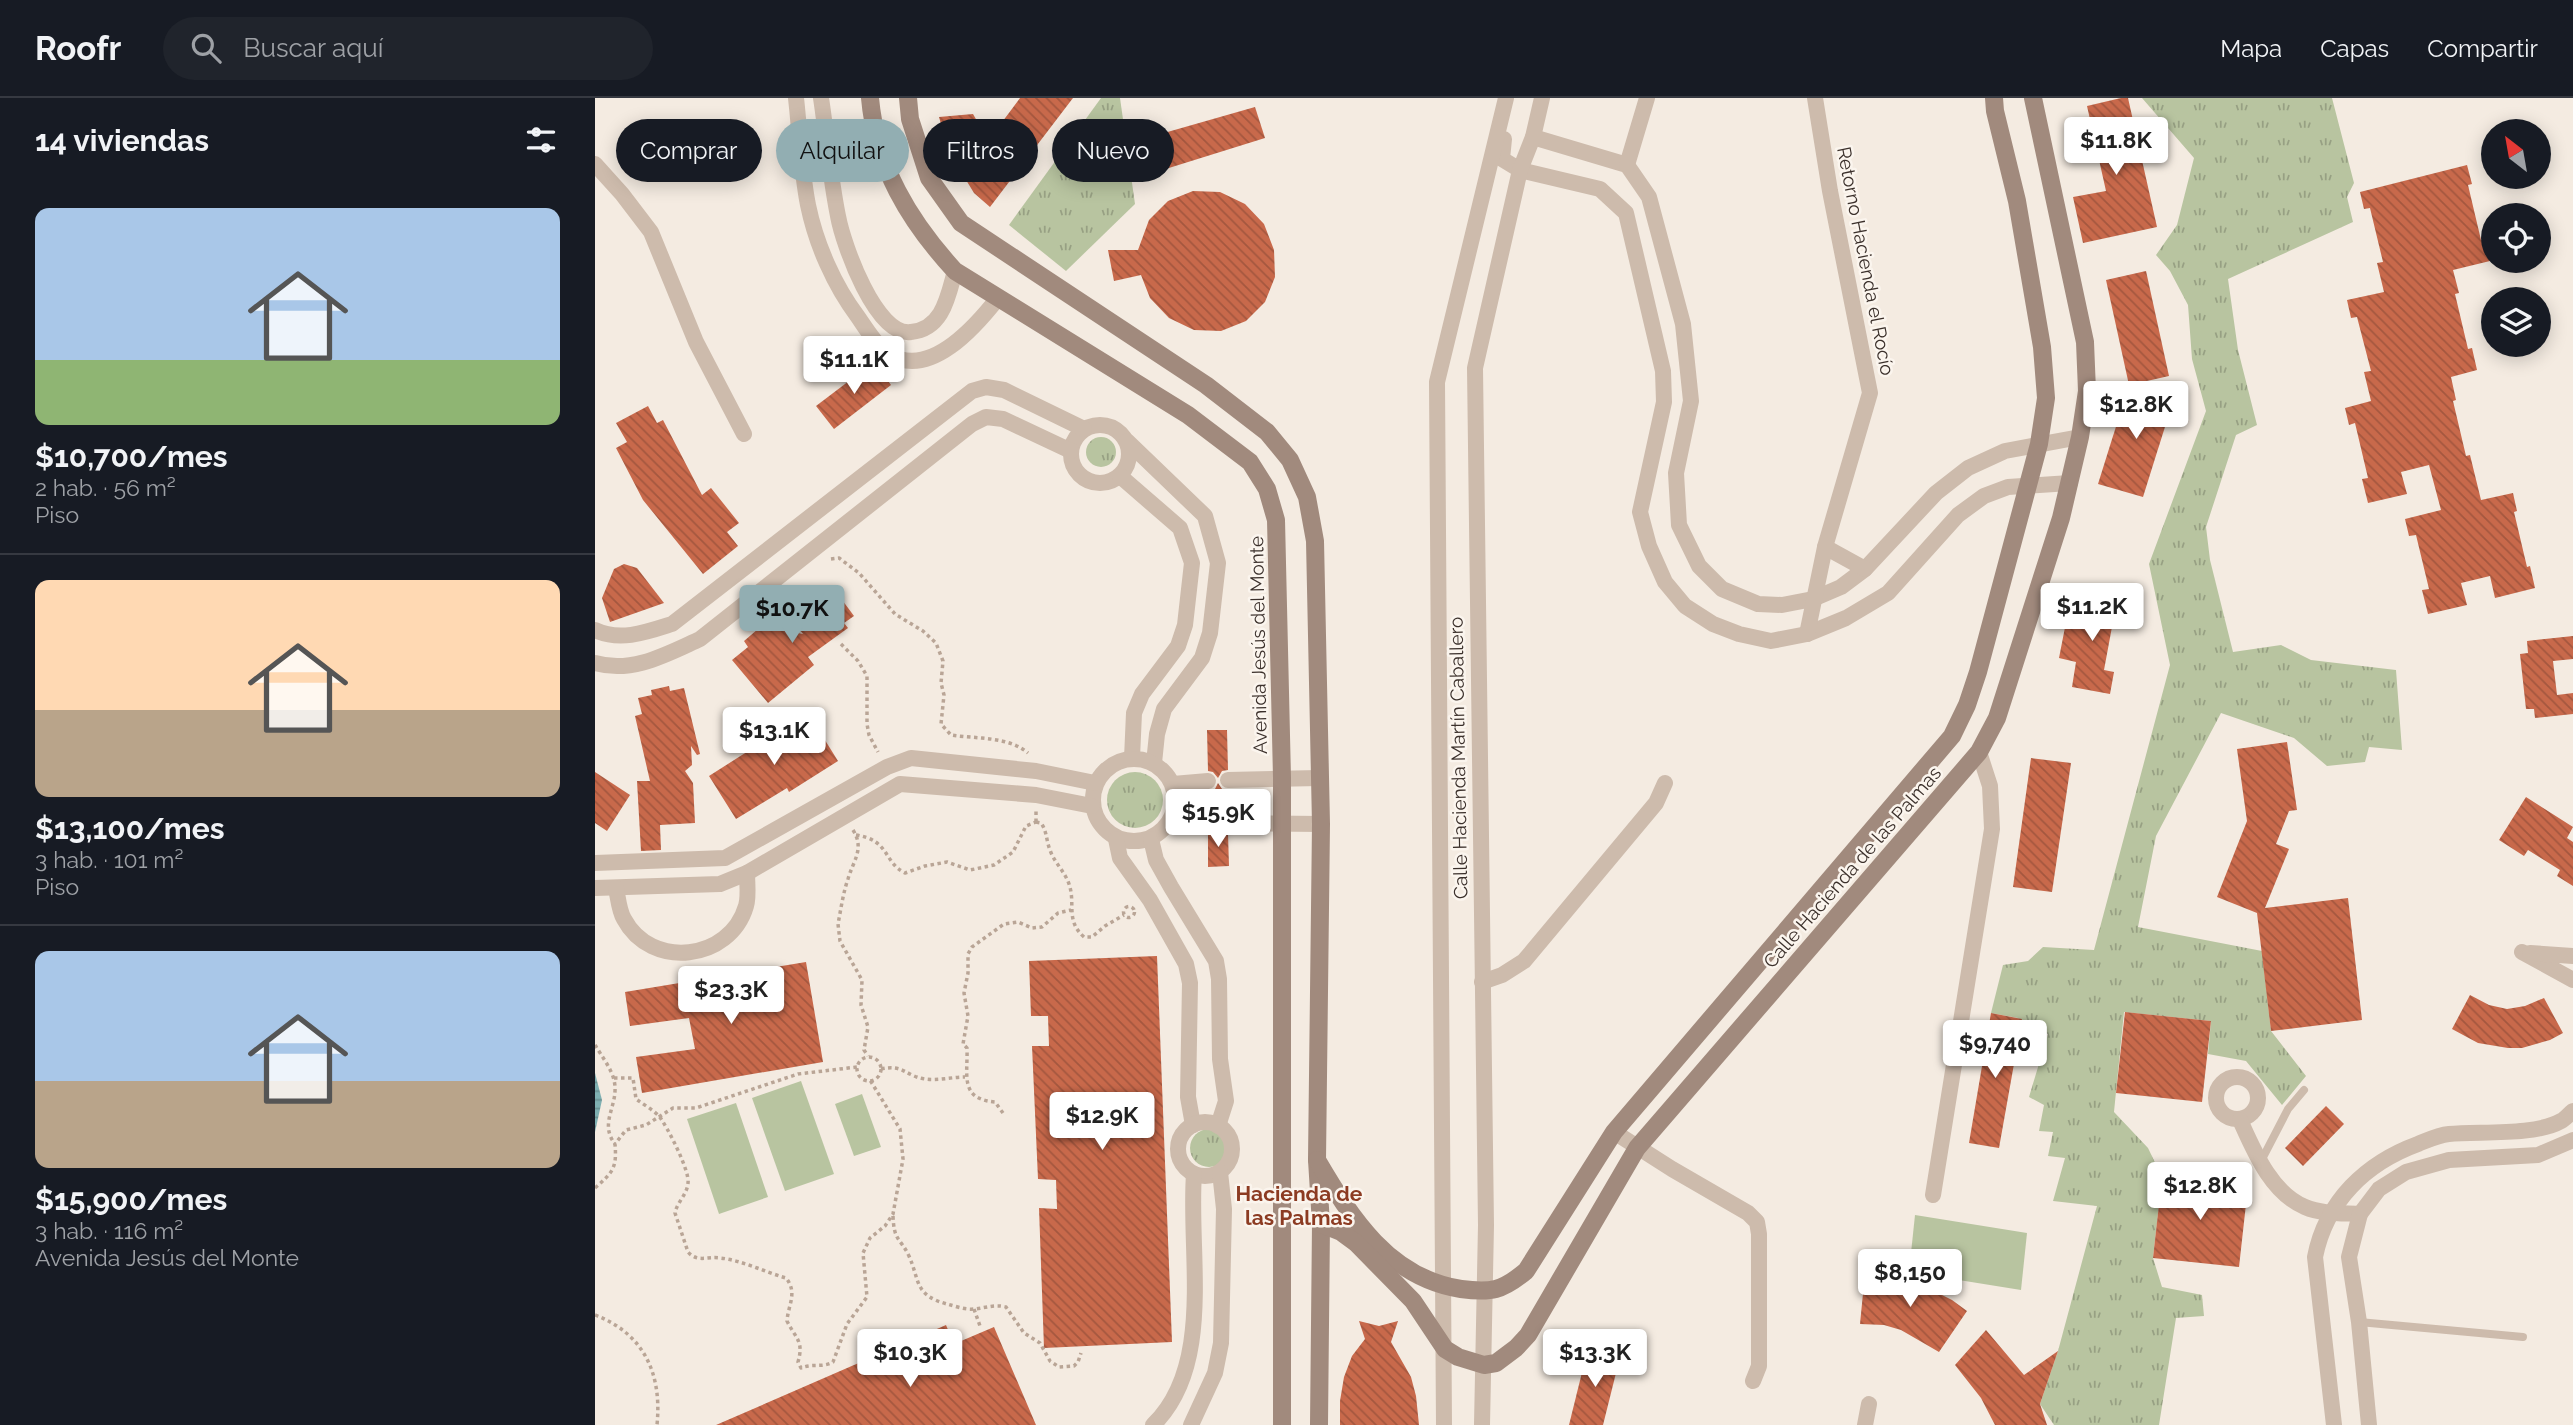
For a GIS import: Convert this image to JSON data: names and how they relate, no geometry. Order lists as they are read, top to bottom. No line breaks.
{"streets":{"main road":["Avenida Jesús del Monte","Calle Hacienda de las Palmas"],"street":["Retorno Hacienda el Rocío","Calle Hacienda Martín Caballero"]},"crossings":[["Calle Hacienda Martín Caballero","Calle Hacienda de las Palmas"]],"districts":["Hacienda de las Palmas"],"north":"top left","page":{"header":"Roofr","search":"Buscar aquí","nav":["Mapa","Capas","Compartir"],"heading":"14 viviendas","price":["$11.8K","$11.1K","$12.8K","$11.2K","$10.7K","$13.1K","$15.9K","$23.3K","$9,740","$12.9K","$12.8K","$8,150","$10.3K","$13.3K"],"chip":["Comprar","Alquilar","Filtros","Nuevo"],"list":[{"name":"$10,700/mes","note":"2 hab. · 56 m² · Piso"},{"name":"$13,100/mes","note":"3 hab. · 101 m² · Piso"},{"name":"$15,900/mes","note":"3 hab. · 116 m² · Avenida Jesús del Monte"}]}}
